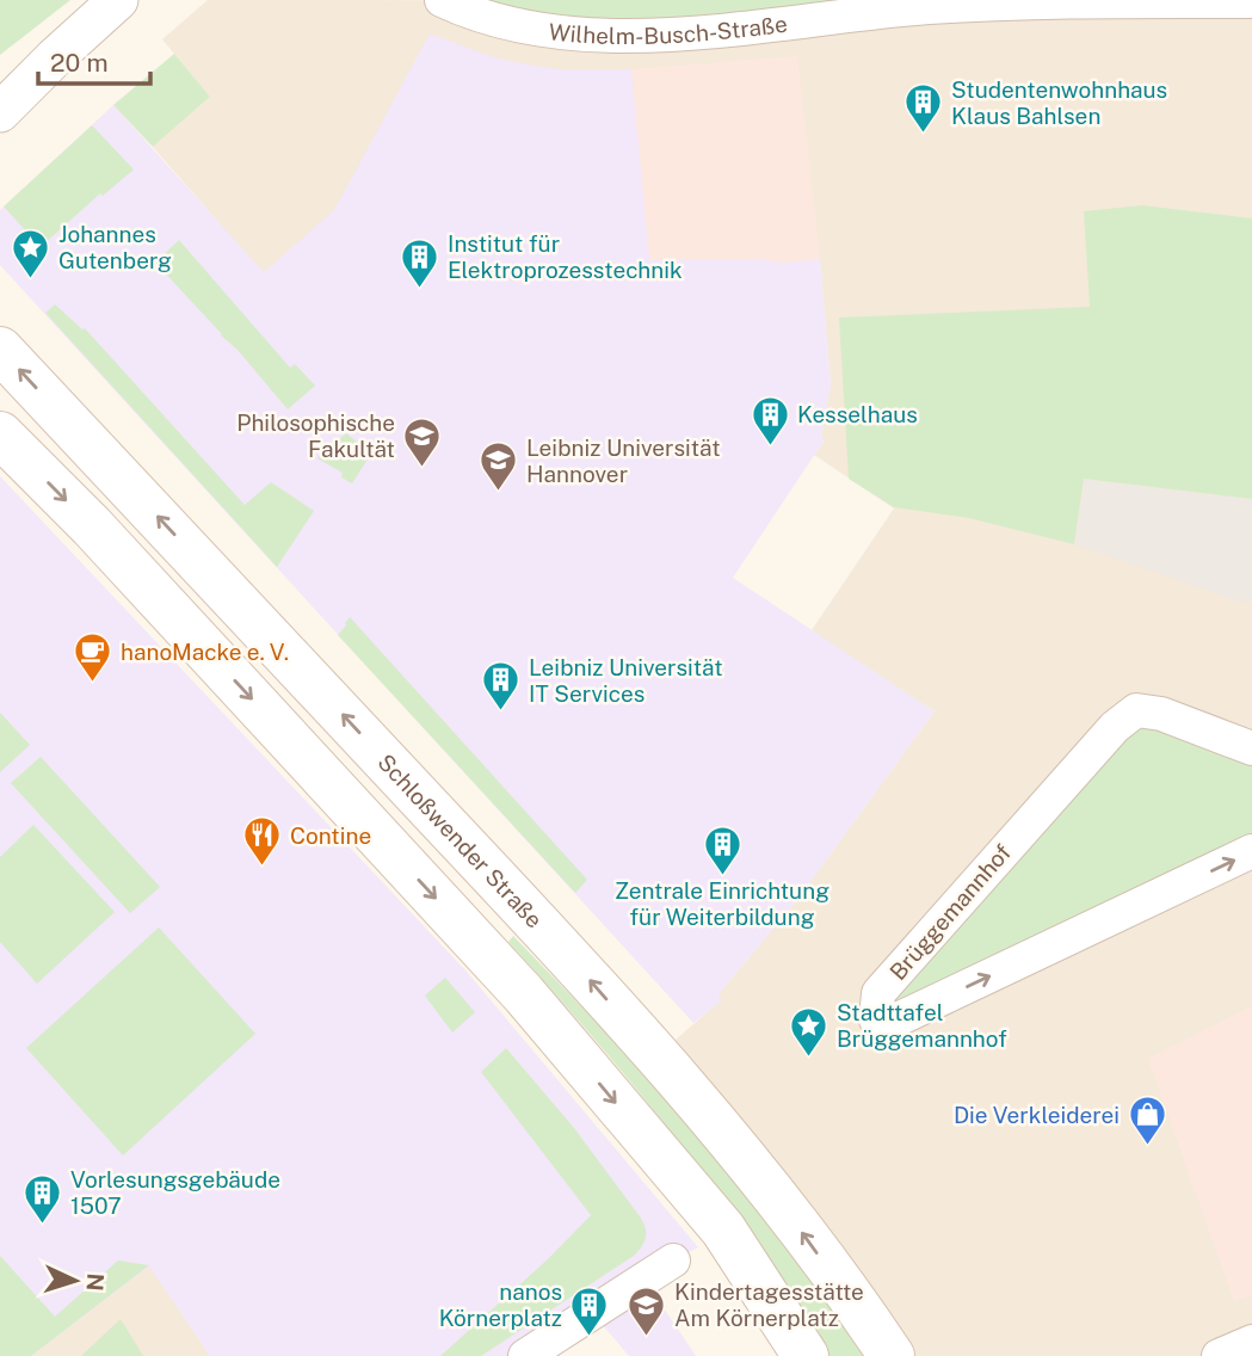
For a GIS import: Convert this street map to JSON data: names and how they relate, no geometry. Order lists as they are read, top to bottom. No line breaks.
{"streets":{"main road":["Schloßwender Straße"],"street":["Wilhelm-Busch-Straße","Brüggemannhof"]},"places":{"building":["Studentenwohnhaus Klaus Bahlsen","Institut für Elektroprozesstechnik","Kesselhaus","Leibniz Universität IT Services","Zentrale Einrichtung für Weiterbildung","Vorlesungsgebäude 1507","nanos Körnerplatz"],"place":["Johannes Gutenberg","Stadttafel Brüggemannhof"],"school or university":["Philosophische Fakultät","Leibniz Universität Hannover","Kindertagesstätte Am Körnerplatz"],"cafe":["hanoMacke e. V."],"restaurant":["Contine"],"shop":["Die Verkleiderei"]},"scale_bar":"20 m","north":"right"}
